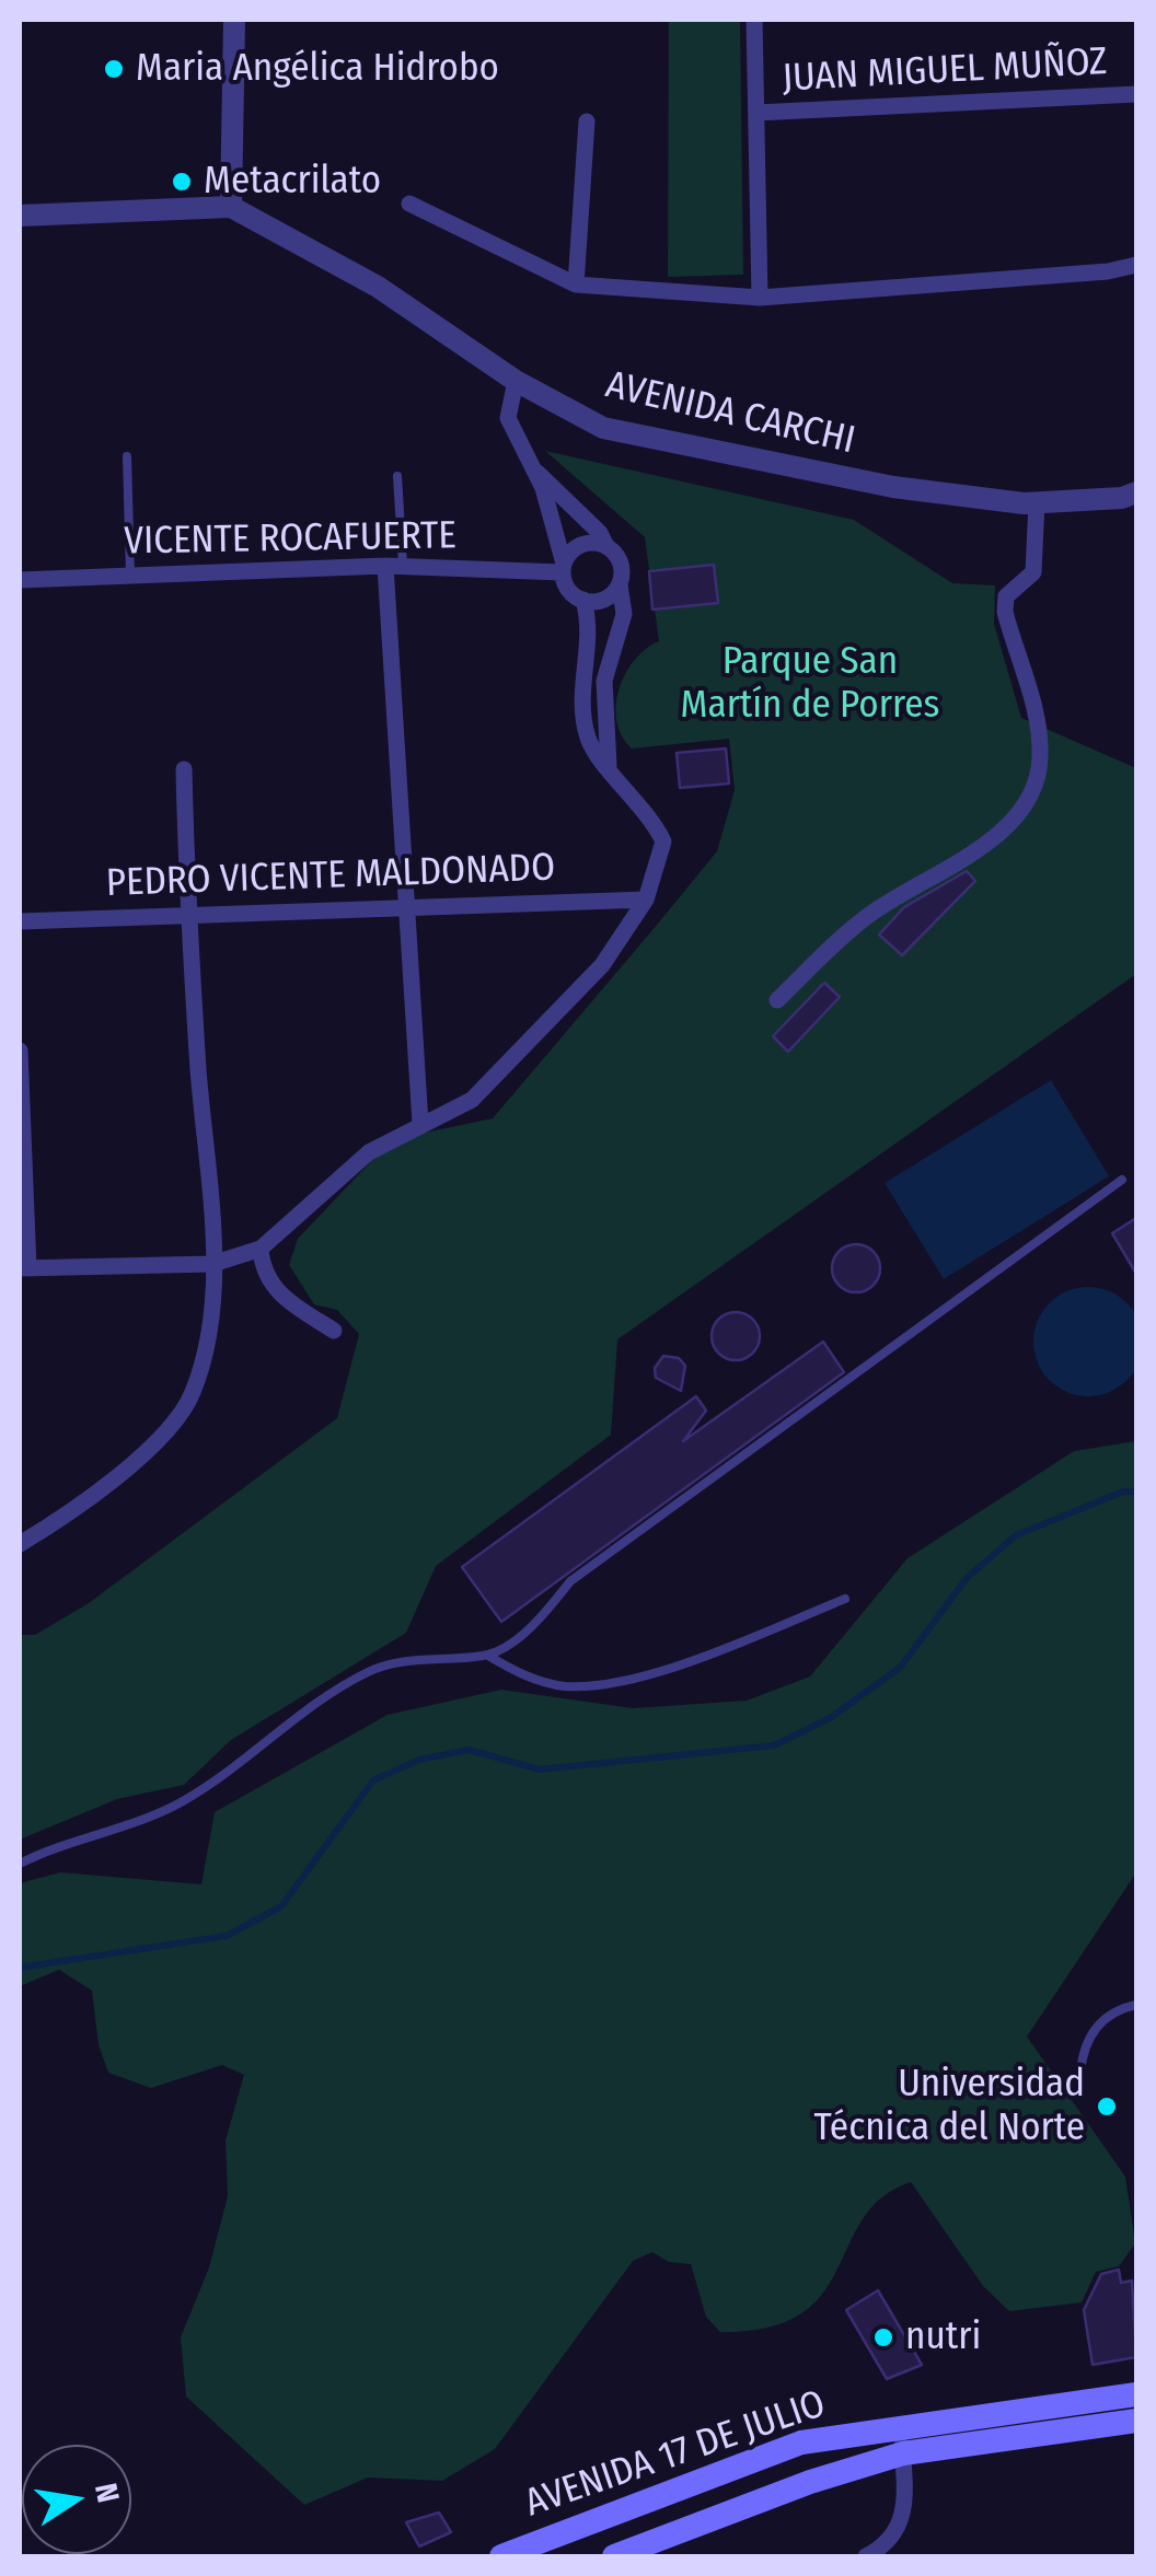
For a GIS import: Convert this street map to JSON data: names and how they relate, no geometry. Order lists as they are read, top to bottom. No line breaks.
{"streets":{"main road":["AVENIDA 17 DE JULIO"],"street":["JUAN MIGUEL MUÑOZ","AVENIDA CARCHI","VICENTE ROCAFUERTE","PEDRO VICENTE MALDONADO"]},"parks":["Parque San Martín de Porres"],"places":["Maria Angélica Hidrobo","Metacrilato","Universidad Técnica del Norte","nutri"],"north":"right"}
